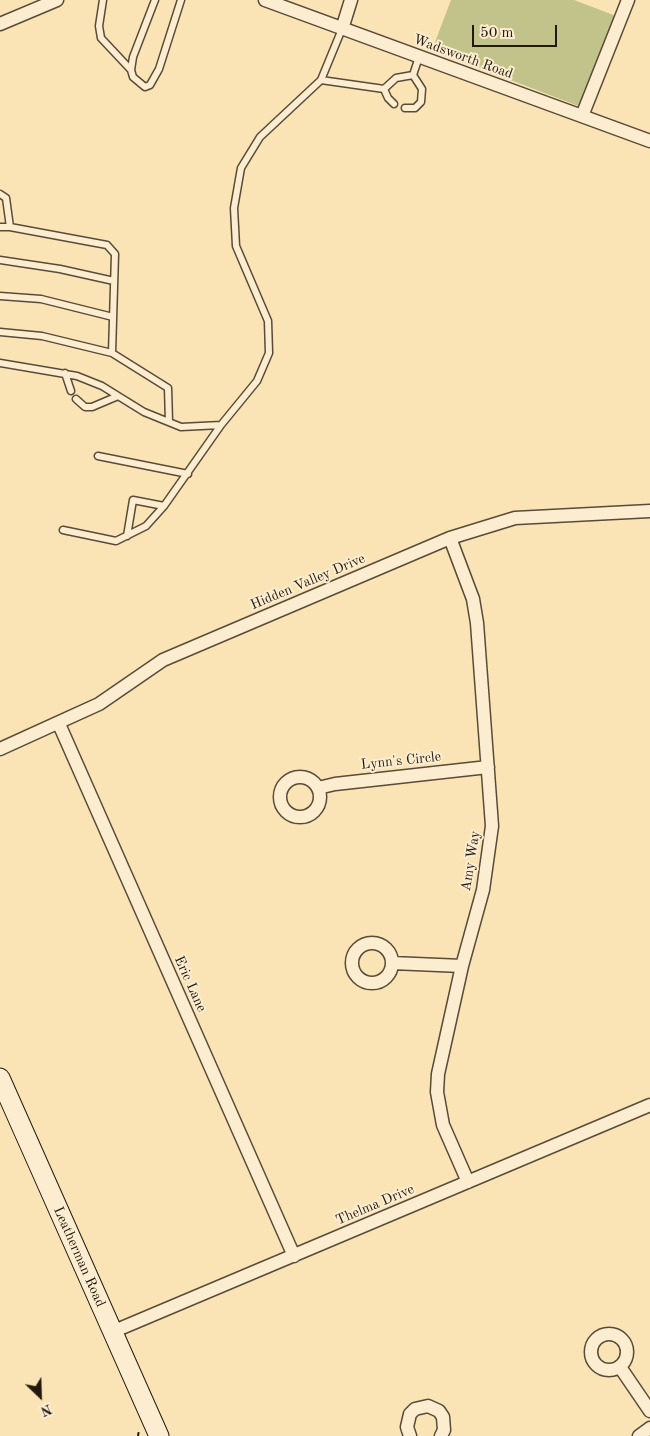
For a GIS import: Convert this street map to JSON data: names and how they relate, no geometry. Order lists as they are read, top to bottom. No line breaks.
{"streets":{"street":["Wadsworth Road","Hidden Valley Drive","Lynn's Circle","Amy Way","Eric Lane","Thelma Drive","Leatherman Road"]},"crossings":[["Hidden Valley Drive","Amy Way"],["Hidden Valley Drive","Eric Lane"],["Lynn's Circle","Amy Way"],["Amy Way","Thelma Drive"],["Eric Lane","Thelma Drive"],["Thelma Drive","Leatherman Road"]],"scale_bar":"50 m","north":"bottom right"}
